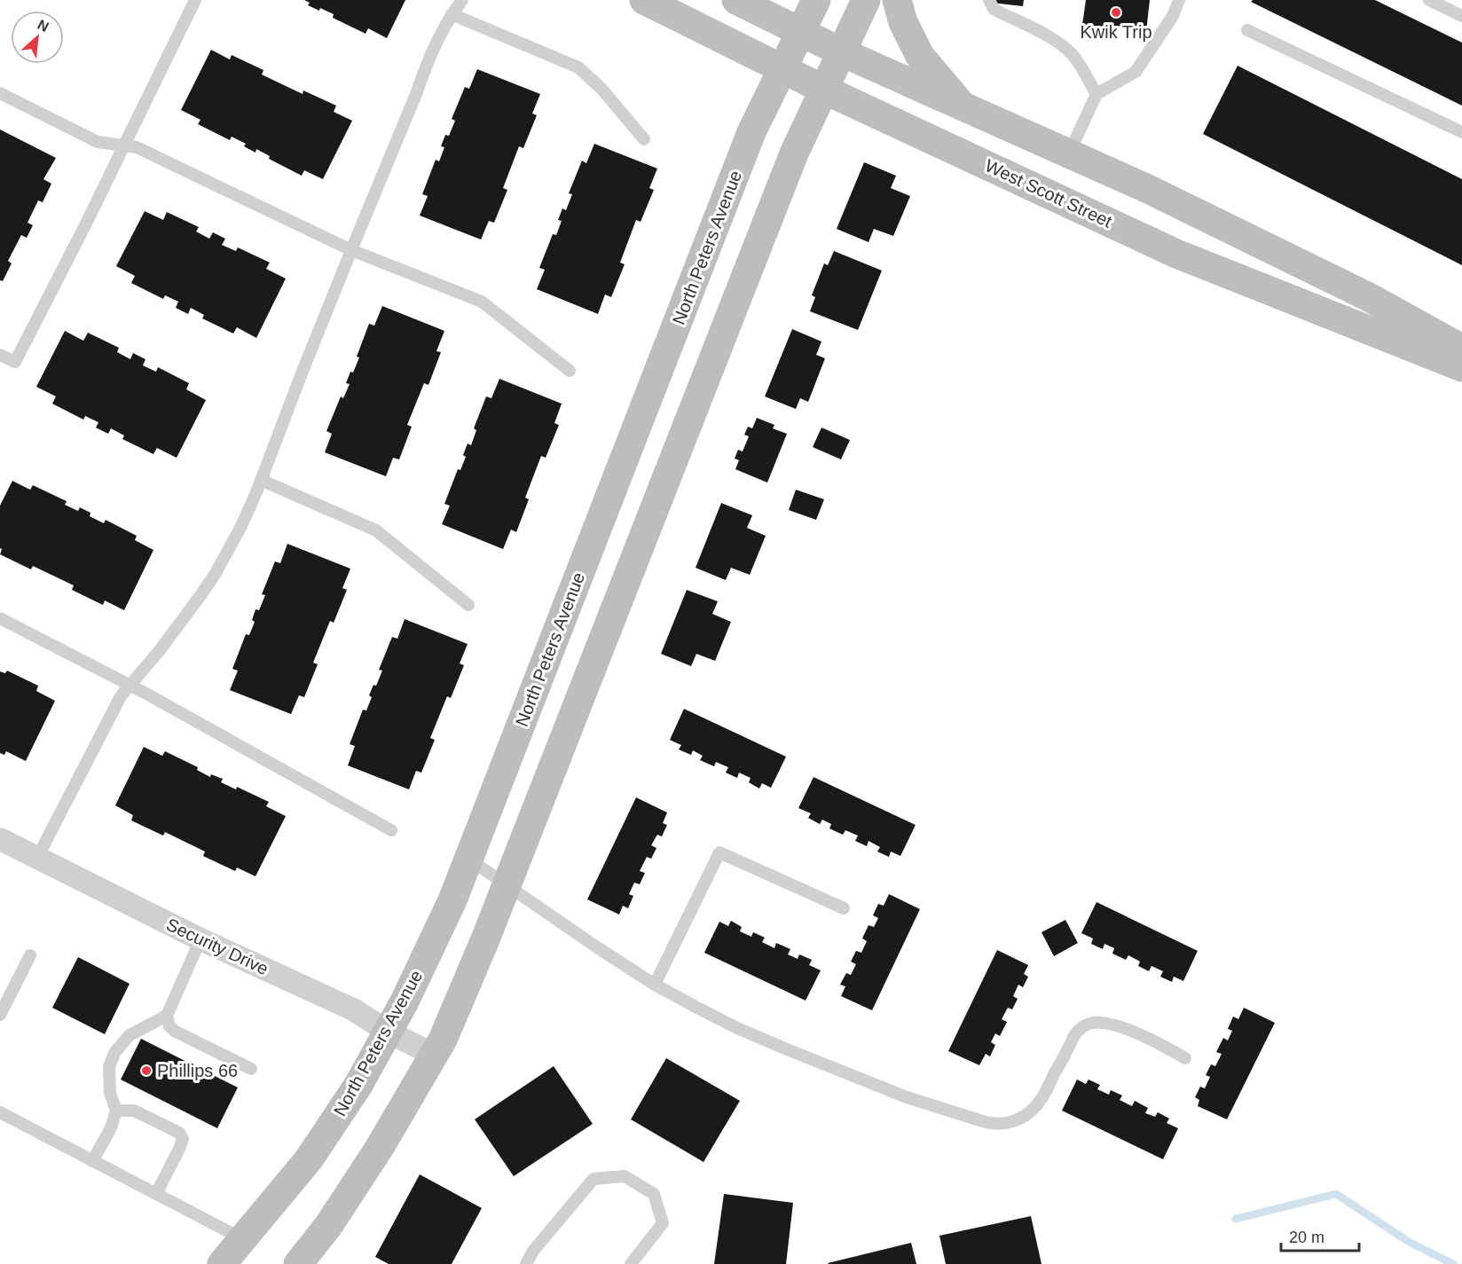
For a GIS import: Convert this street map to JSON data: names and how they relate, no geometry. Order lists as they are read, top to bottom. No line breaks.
{"streets":{"main road":["West Scott Street","North Peters Avenue"],"street":["Security Drive"]},"crossings":[["West Scott Street","North Peters Avenue"],["North Peters Avenue","Security Drive"]],"places":["Kwik Trip","Phillips 66"],"scale_bar":"20 m","north":"top right"}
